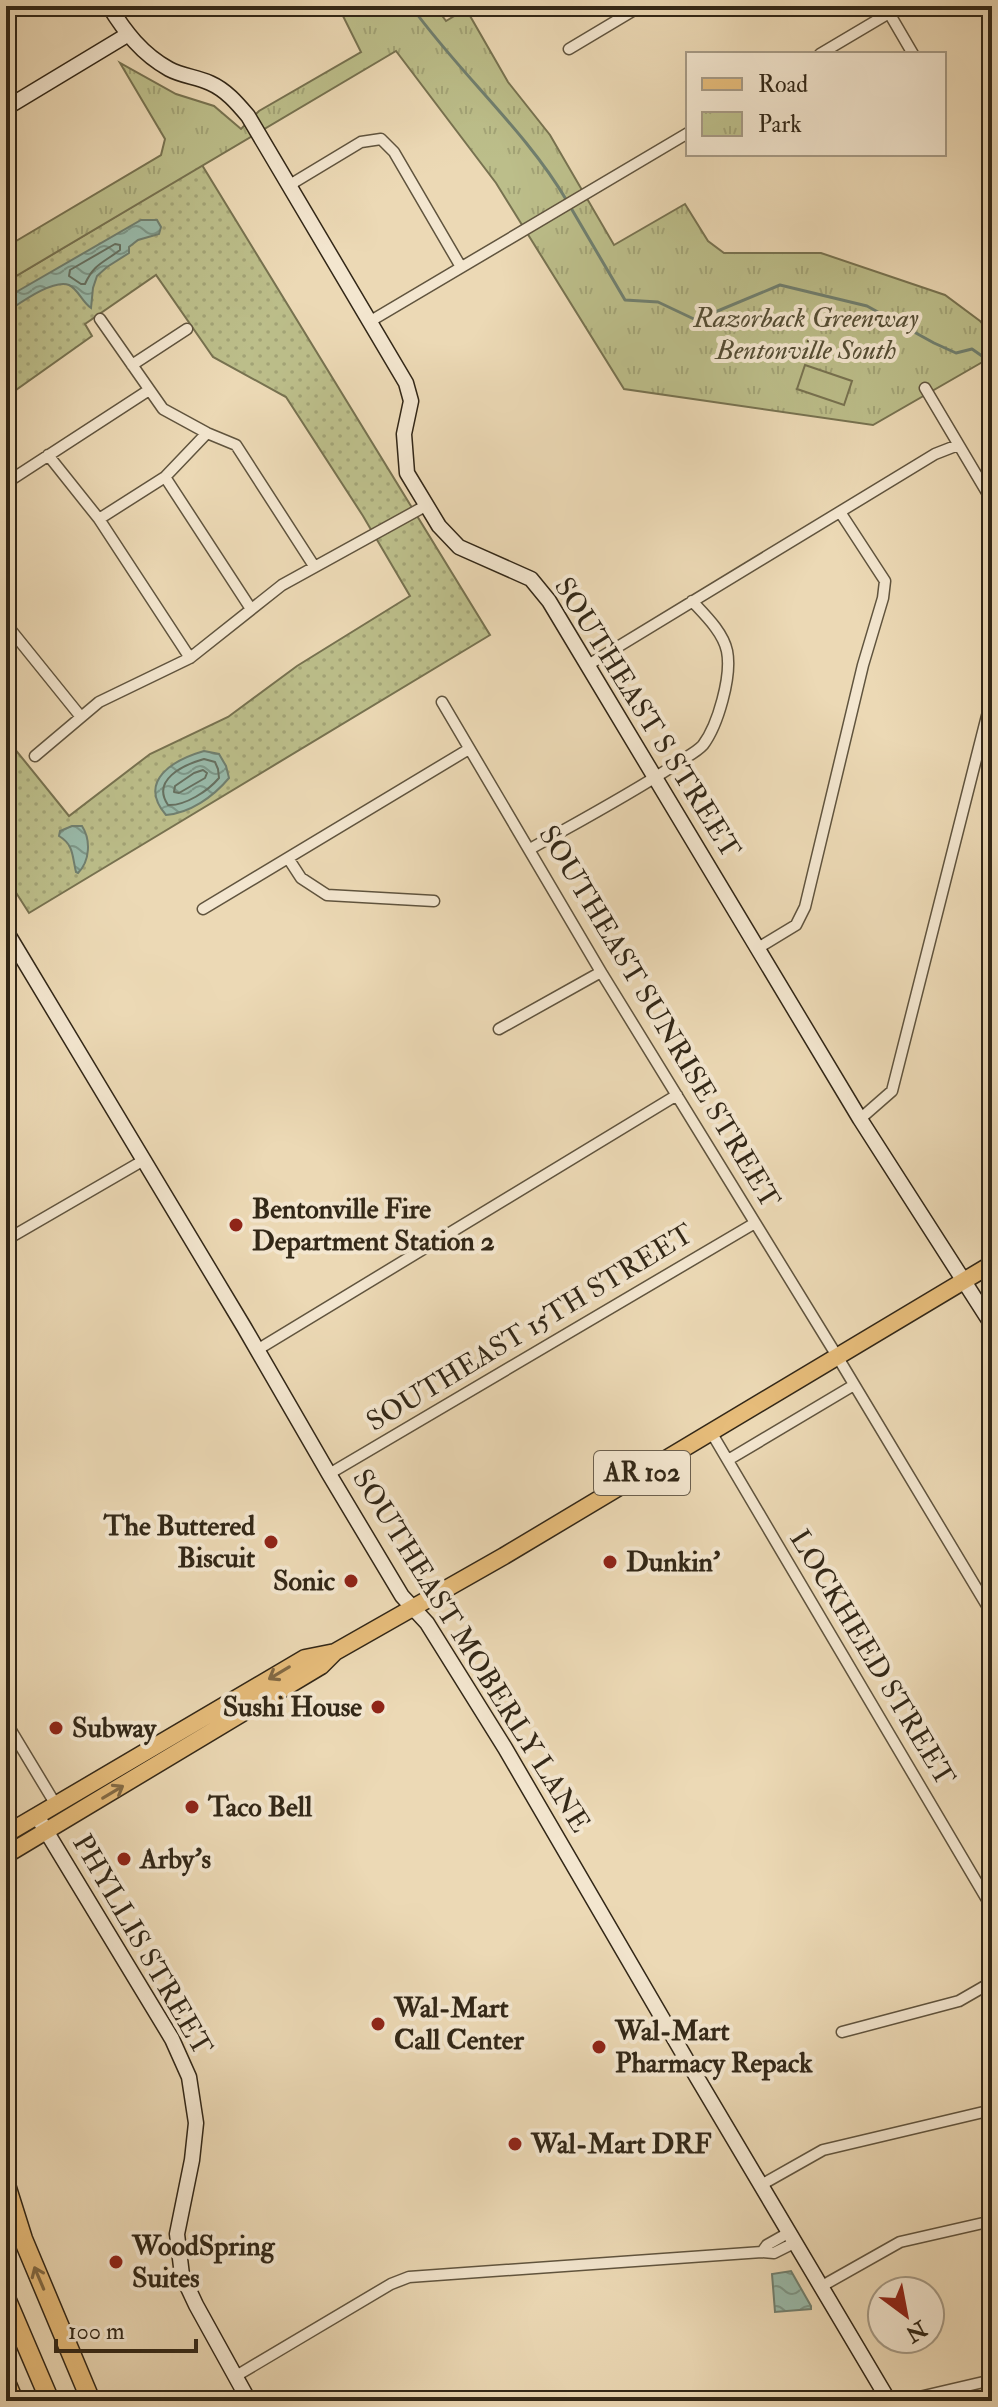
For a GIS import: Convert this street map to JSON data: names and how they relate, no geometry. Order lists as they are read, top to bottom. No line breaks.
{"streets":{"main road":["AR 102"],"street":["SOUTHEAST S STREET","SOUTHEAST SUNRISE STREET","SOUTHEAST 15TH STREET","SOUTHEAST MOBERLY LANE","LOCKHEED STREET","PHYLLIS STREET"]},"crossings":[["SOUTHEAST S STREET","AR 102"],["SOUTHEAST SUNRISE STREET","SOUTHEAST 15TH STREET"],["SOUTHEAST SUNRISE STREET","AR 102"],["SOUTHEAST 15TH STREET","SOUTHEAST MOBERLY LANE"],["AR 102","SOUTHEAST MOBERLY LANE"],["AR 102","LOCKHEED STREET"],["AR 102","PHYLLIS STREET"]],"parks":["Razorback Greenway Bentonville South"],"places":["Bentonville Fire Department Station 2","The Buttered Biscuit","Dunkin'","Sonic","Sushi House","Subway","Taco Bell","Arby's","Wal-Mart Call Center","Wal-Mart Pharmacy Repack","Wal-Mart DRF","WoodSpring Suites"],"legend":["Road","Park"],"scale_bar":"100 m","north":"bottom right"}
